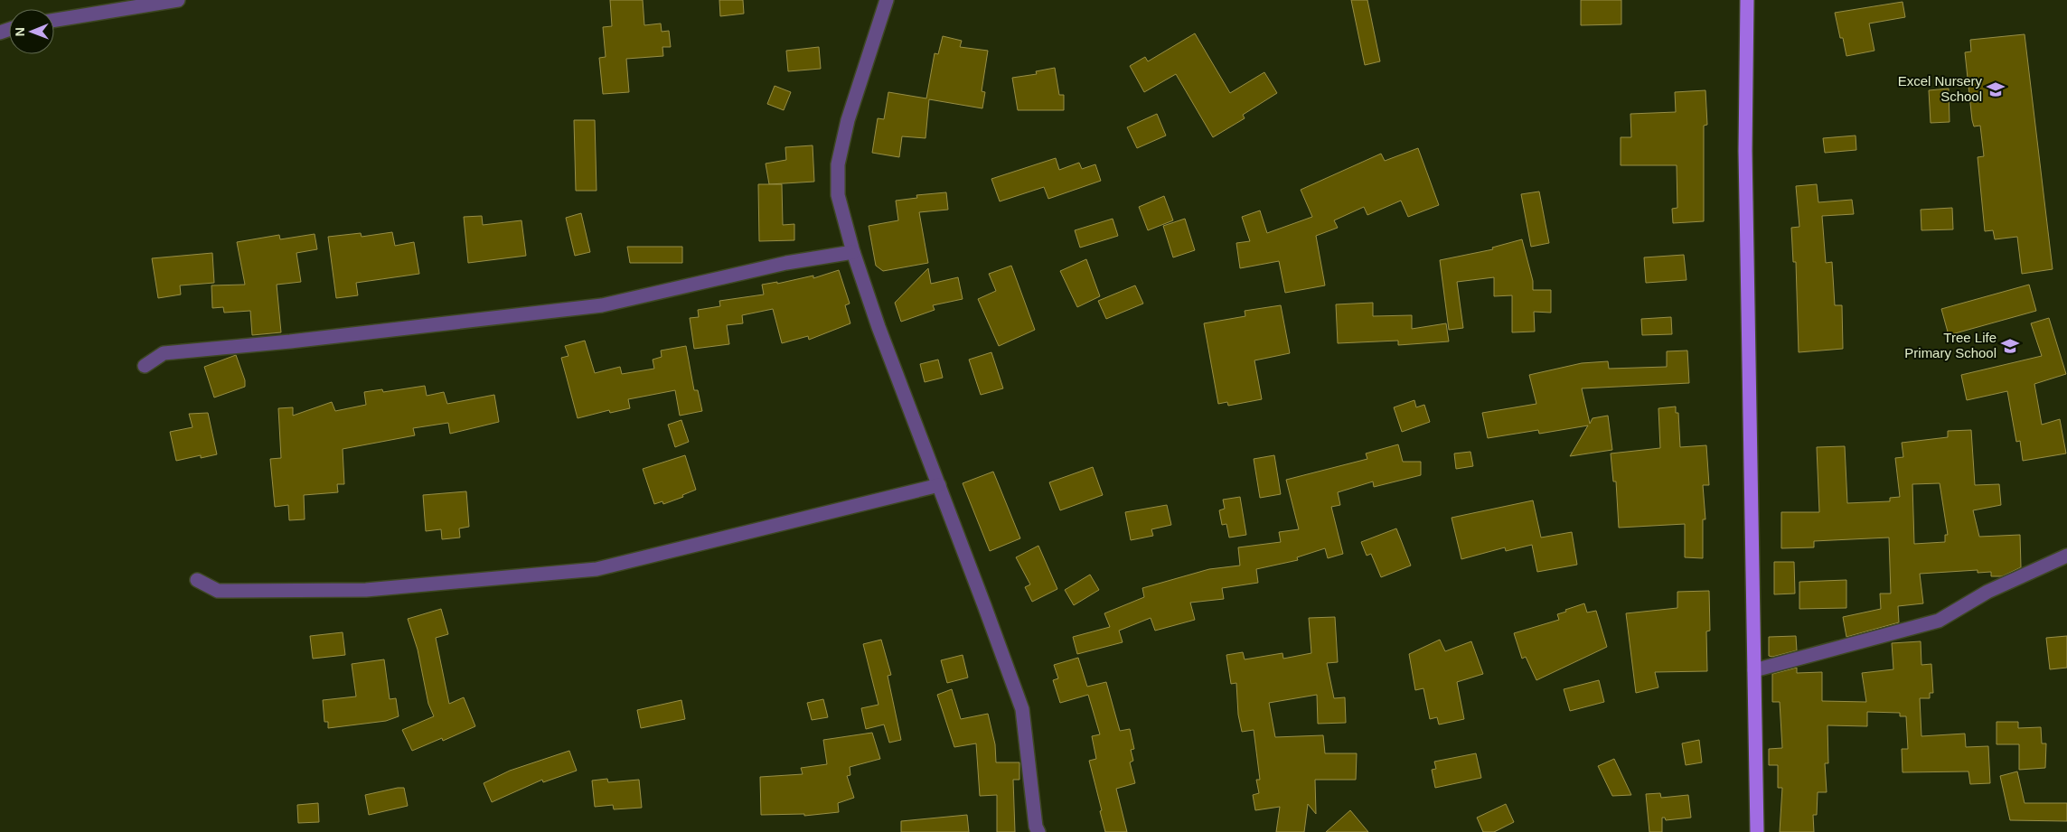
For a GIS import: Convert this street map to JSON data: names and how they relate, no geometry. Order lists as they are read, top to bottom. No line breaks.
{"places":{"school or university":["Excel Nursery School","Tree Life Primary School"]},"north":"left"}
